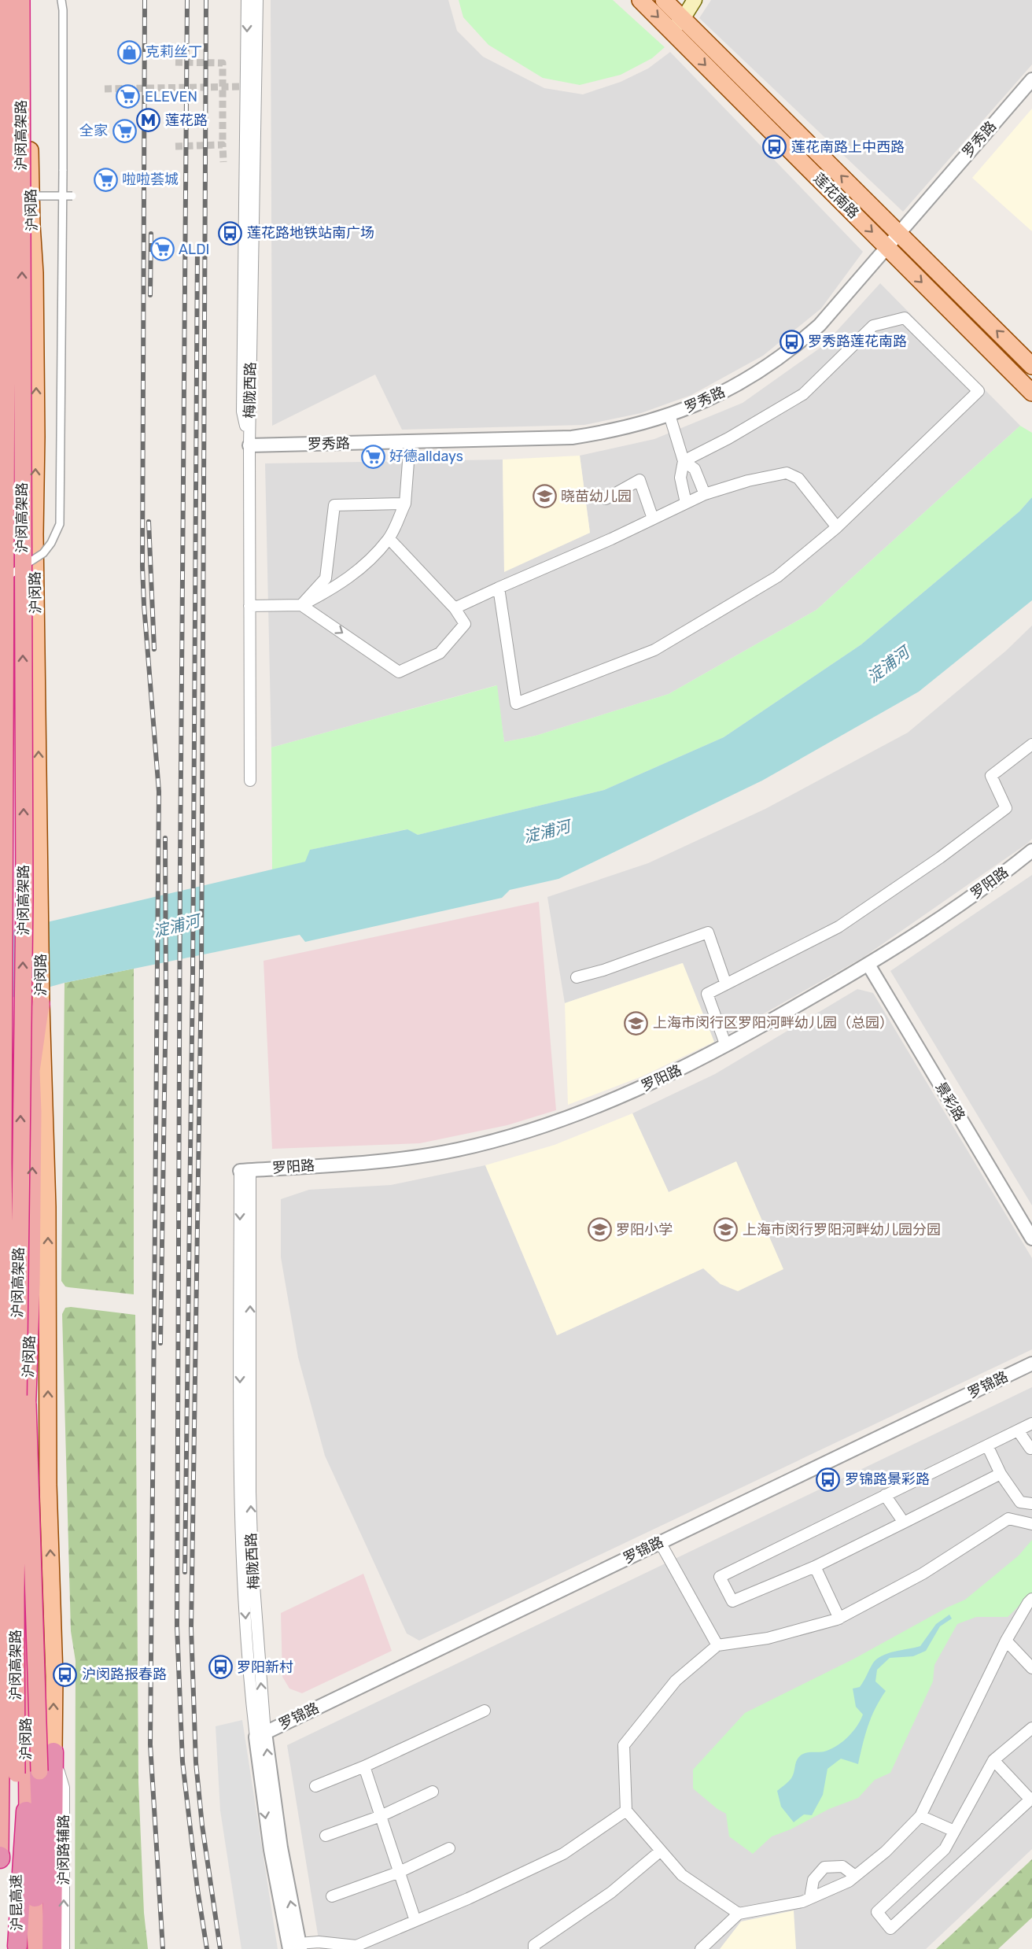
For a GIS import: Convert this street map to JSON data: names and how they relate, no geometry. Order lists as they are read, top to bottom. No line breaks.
{"streets":{"highway":["沪闵高架路","沪闵路","沪昆高速"],"main road":["莲花南路"],"street":["罗秀路","梅陇西路","罗阳路","景彩路","罗锦路","沪闵路辅路"]},"crossings":[["沪闵高架路","沪昆高速"],["罗秀路","莲花南路"],["罗秀路","梅陇西路"],["梅陇西路","罗阳路"],["梅陇西路","罗锦路"],["罗阳路","景彩路"]],"one_way":["沪闵路辅路"],"water":["淀浦河"],"places":{"shop":["克莉丝丁"],"supermarket":["ELEVEN","全家","啦啦荟城","ALDI","好德alldays"],"metro station":["莲花路"],"bus stop":["莲花南路上中西路","莲花路地铁站南广场","罗秀路莲花南路","罗锦路景彩路","罗阳新村","沪闵路报春路"],"school or university":["晓苗幼儿园","上海市闵行区罗阳河畔幼儿园（总园）","罗阳小学","上海市闵行罗阳河畔幼儿园分园"]}}
